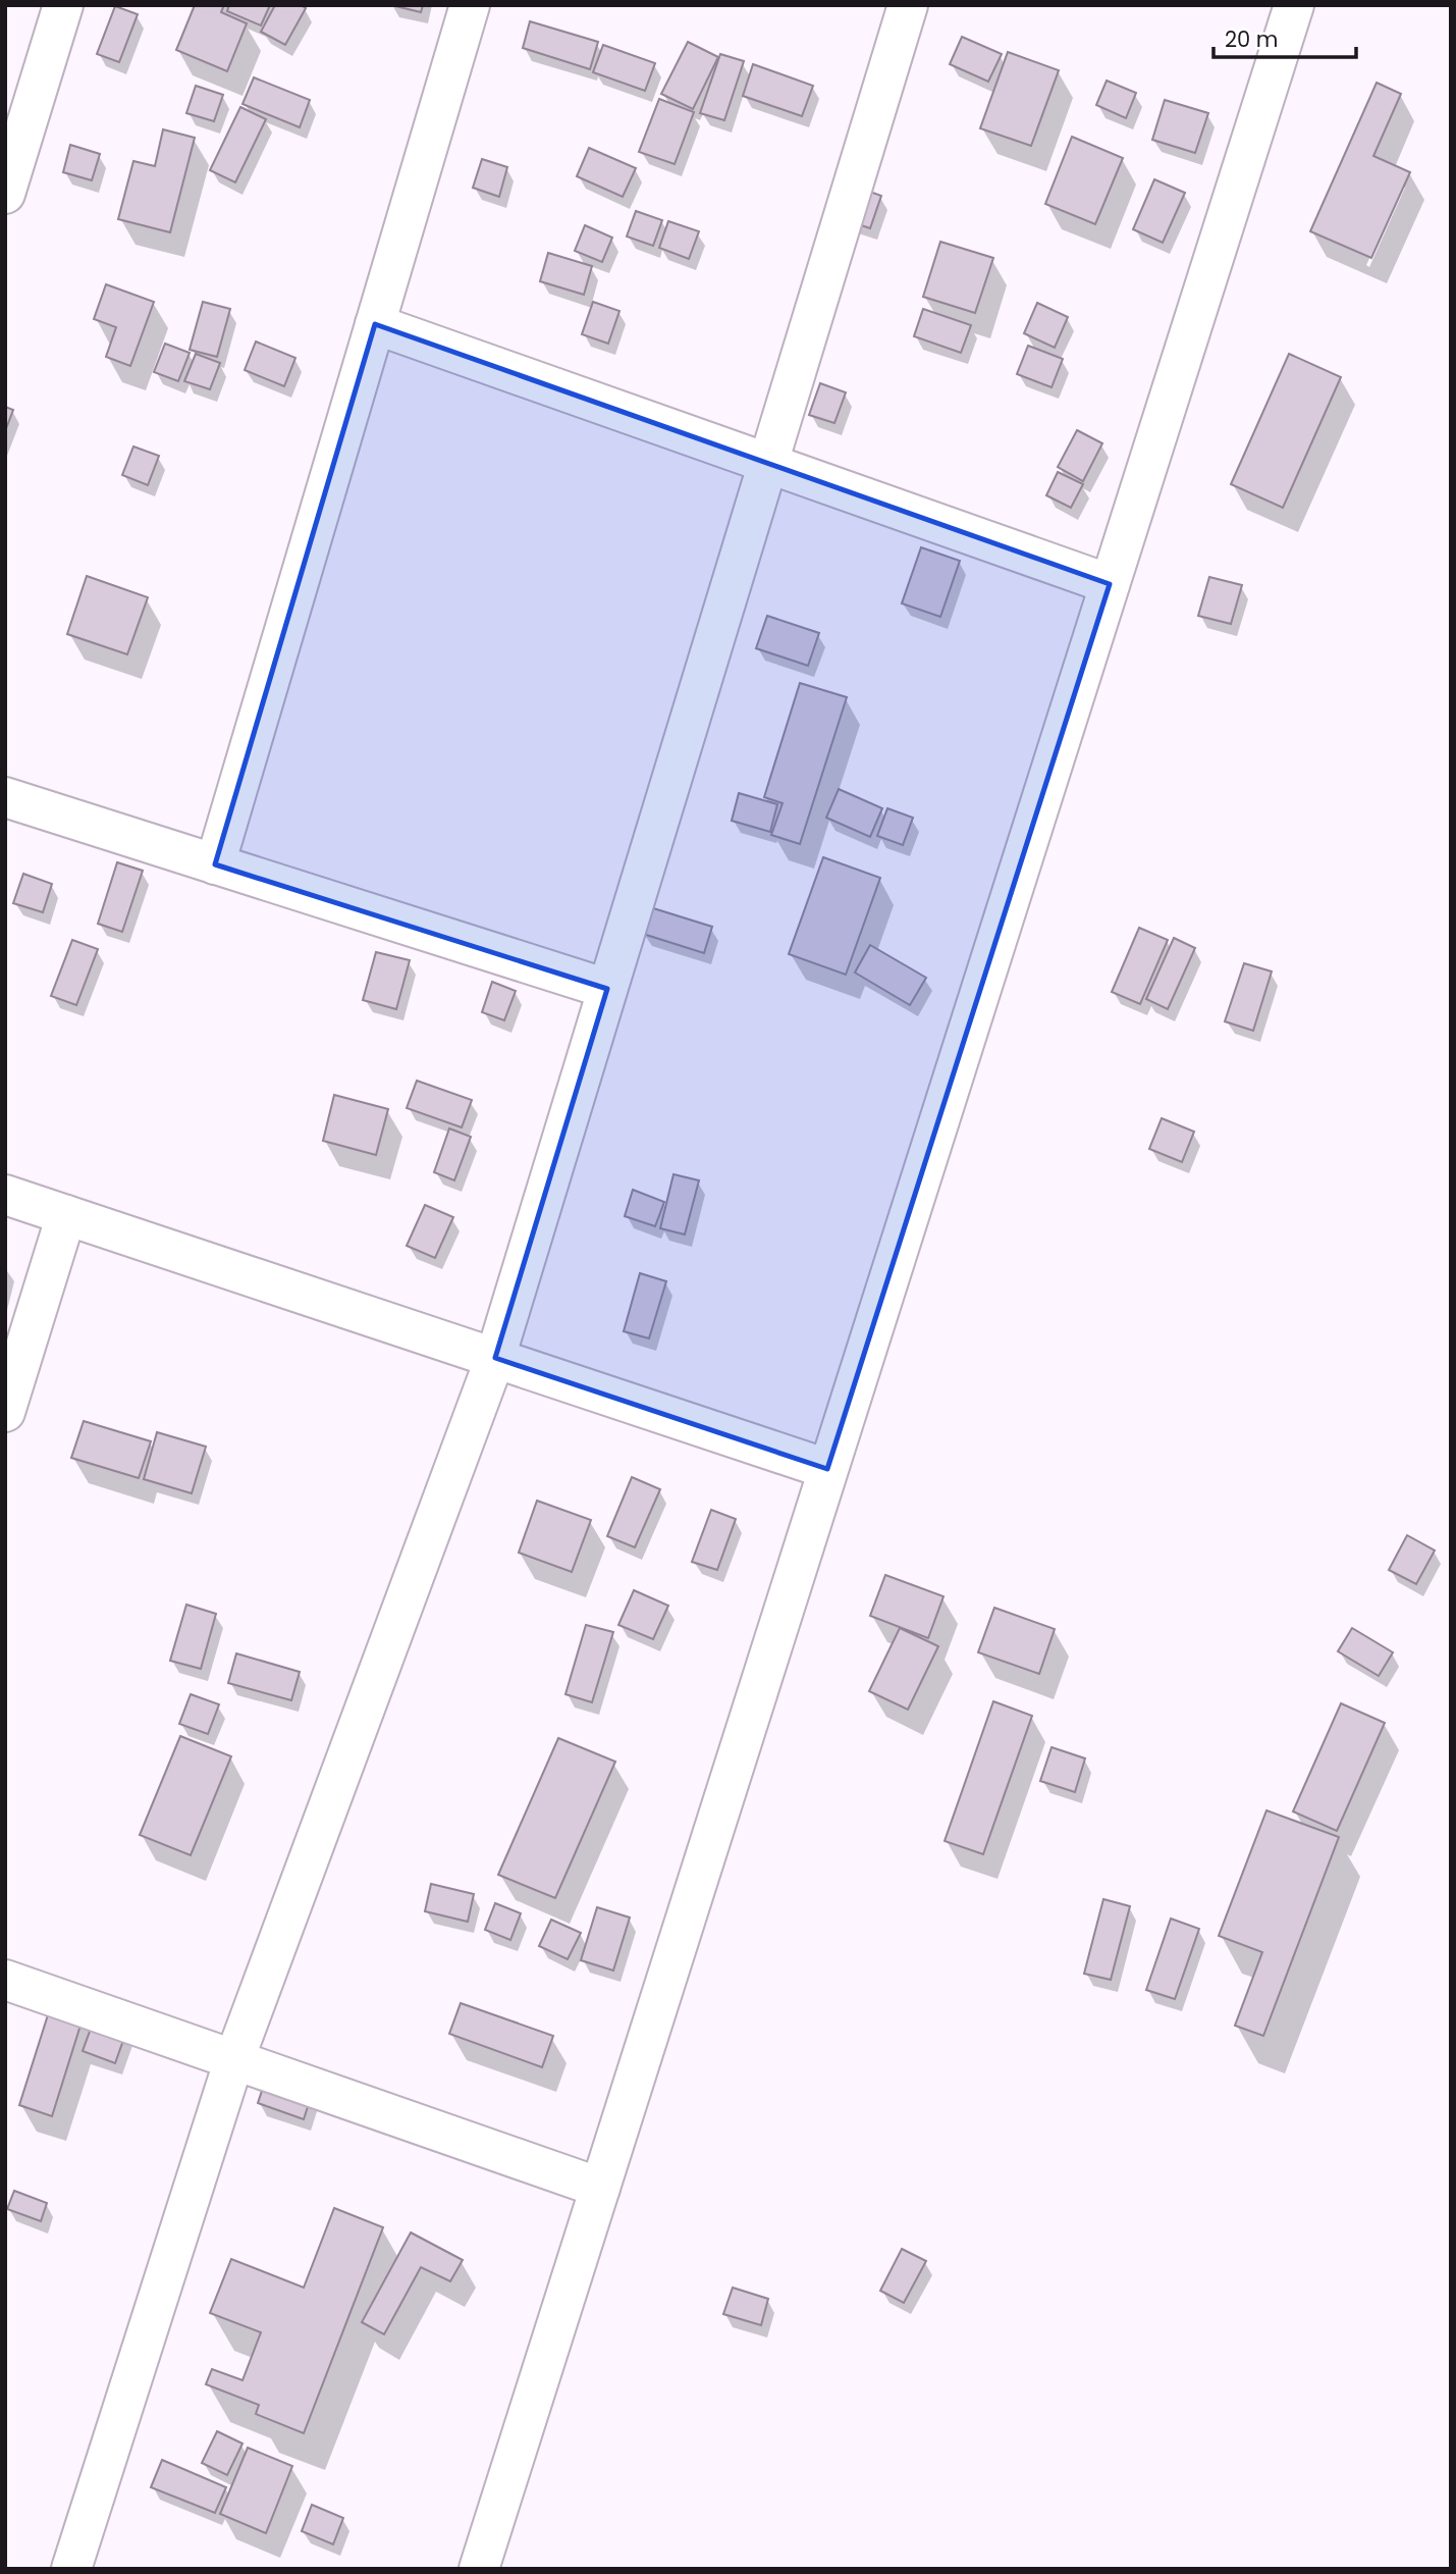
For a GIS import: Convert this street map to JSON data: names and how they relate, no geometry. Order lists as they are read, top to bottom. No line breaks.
{"scale_bar":"20 m"}
